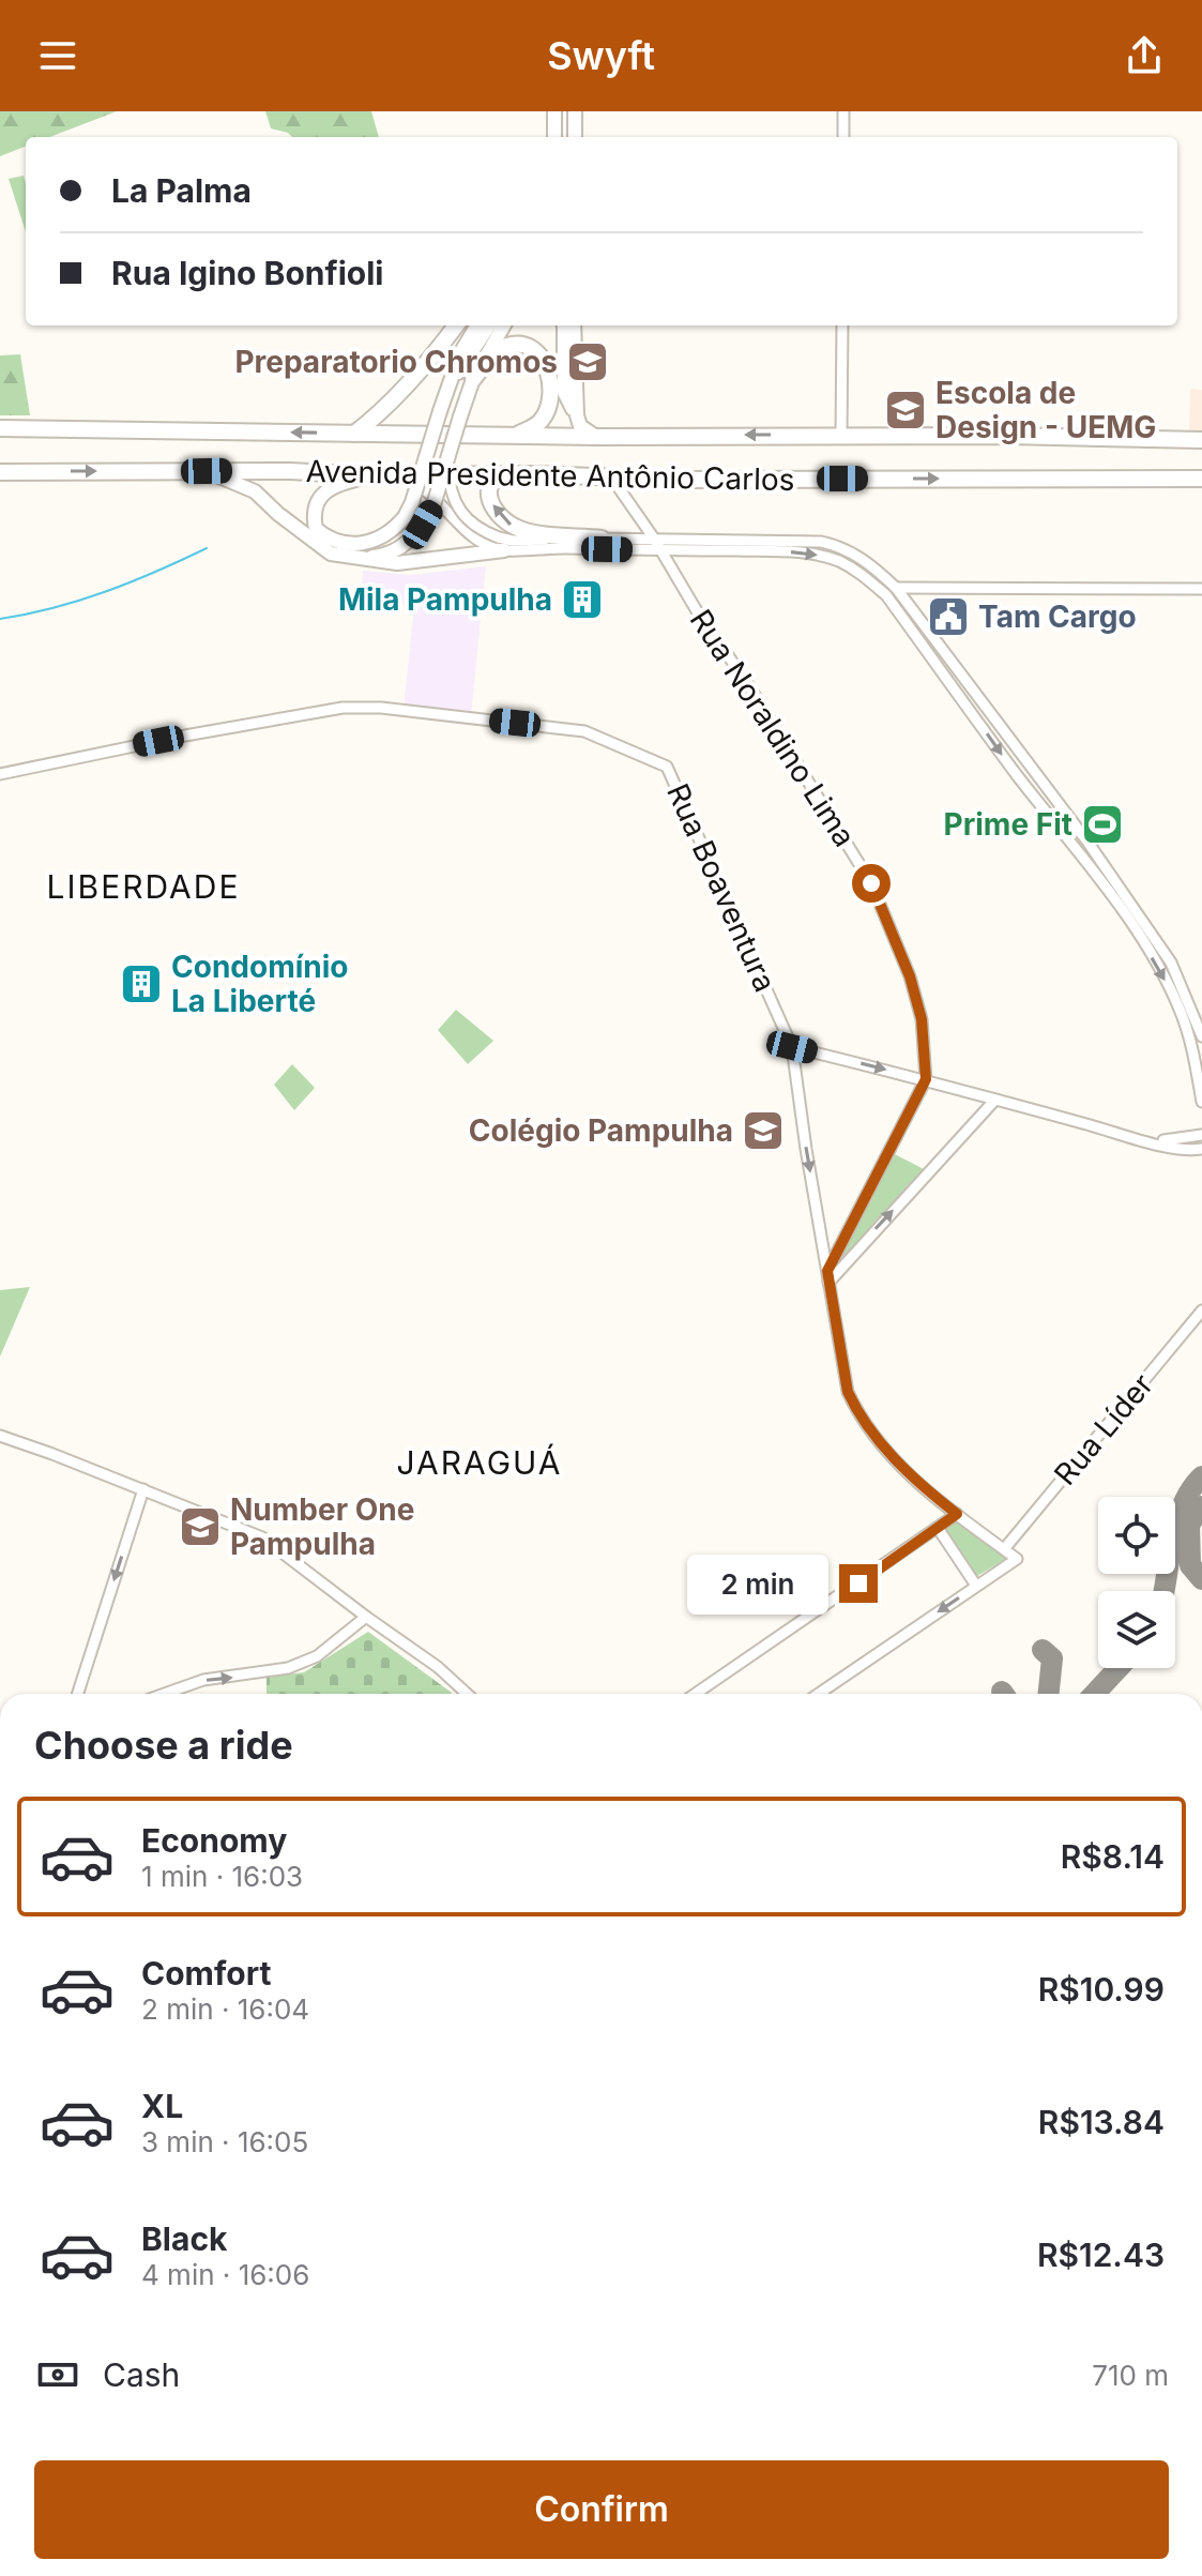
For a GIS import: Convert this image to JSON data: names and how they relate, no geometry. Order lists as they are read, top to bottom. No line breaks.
{"streets":{"highway":["Avenida Presidente Antônio Carlos"],"street":["Rua Noraldino Lima","Rua Boaventura","Rua Líder"]},"crossings":[["Avenida Presidente Antônio Carlos","Rua Noraldino Lima"],["Rua Boaventura","Rua Líder"]],"districts":["LIBERDADE","JARAGUÁ"],"places":{"school or university":["Preparatorio Chromos","Escola de Design - UEMG","Colégio Pampulha","Number One Pampulha"],"building":["Mila Pampulha","Condomínio La Liberté"],"public building":["Tam Cargo"],"sports":["Prime Fit"]},"page":{"header":"Swyft","banner":["La Palma","Rua Igino Bonfioli"],"bubble":"2 min","heading":"Choose a ride","list":[{"name":"Economy","note":"1 min · 16:03","value":"R$8.14"},{"name":"Comfort","note":"2 min · 16:04","value":"R$10.99"},{"name":"XL","note":"3 min · 16:05","value":"R$13.84"},{"name":"Black","note":"4 min · 16:06","value":"R$12.43"}],"pay":["Cash","710 m"],"buttons":"Confirm"}}
